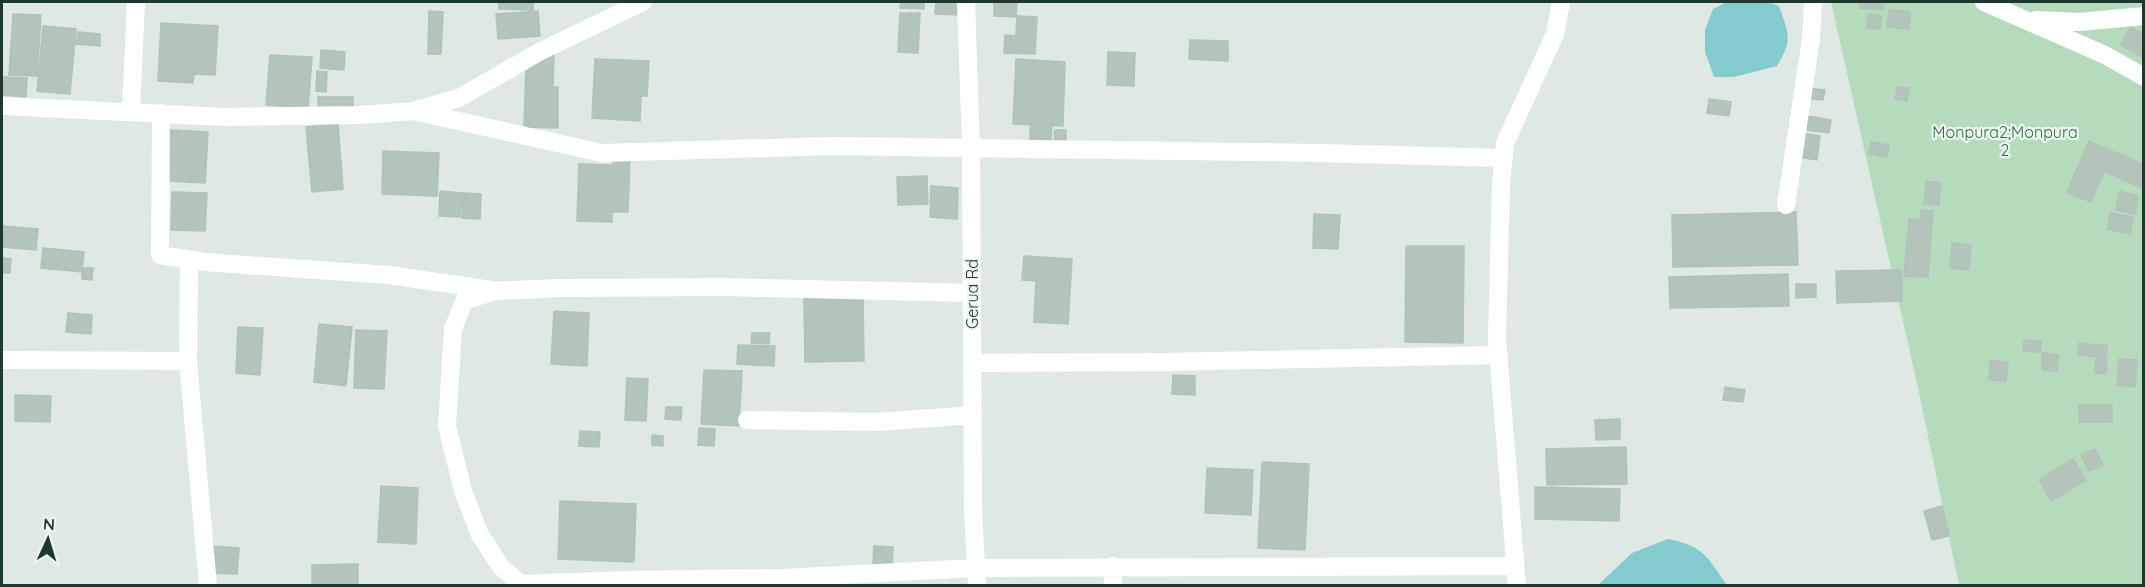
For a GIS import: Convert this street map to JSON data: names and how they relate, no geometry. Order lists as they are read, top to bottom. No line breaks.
{"streets":{"street":["Gerua Rd"]},"parks":["Monpura2;Monpura 2"],"north":"top"}
